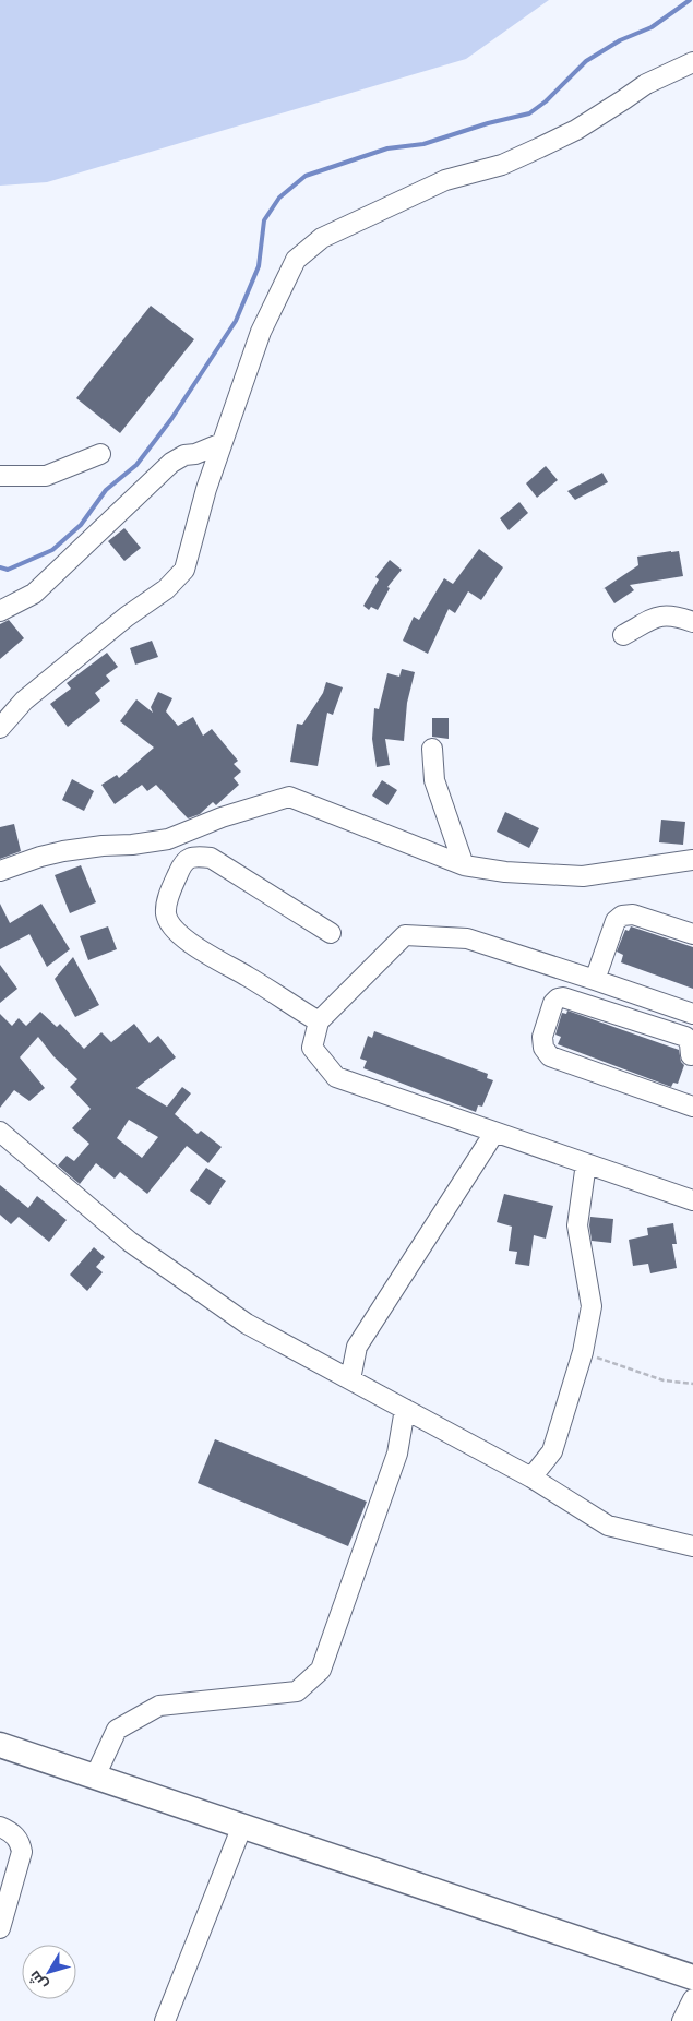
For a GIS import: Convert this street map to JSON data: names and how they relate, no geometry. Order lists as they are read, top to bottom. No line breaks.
{"north":"bottom left"}
